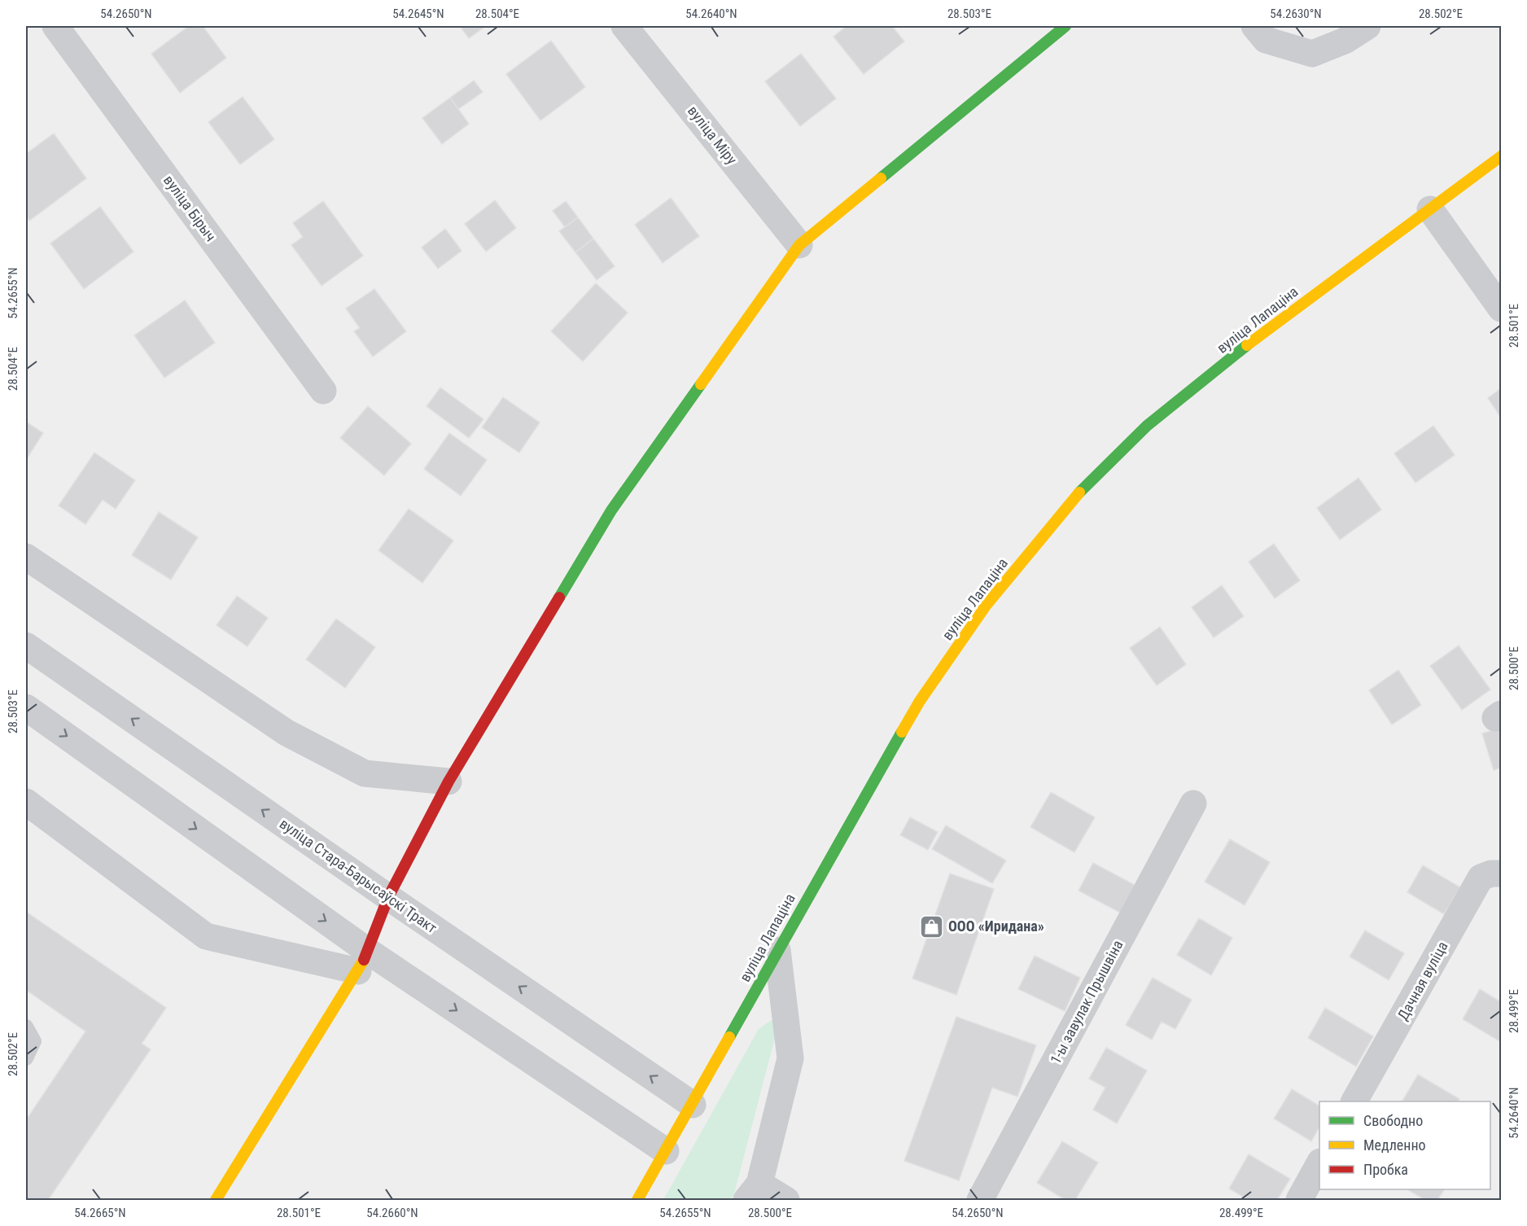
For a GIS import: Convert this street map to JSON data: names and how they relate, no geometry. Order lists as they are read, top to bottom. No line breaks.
{"streets":{"street":["вуліца Міру","вуліца Бірыч","вуліца Лапаціна","вуліца Стара-Барысаўскі Тракт","Дачная вуліца","1-ы завулак Прышвіна"]},"crossings":[["вуліца Лапаціна","вуліца Стара-Барысаўскі Тракт"]],"places":{"shop":["ООО «Иридана»"]},"legend":["Свободно","Медленно","Пробка"],"coordinates":["54.2650°N","54.2645°N","28.504°E","54.2640°N","28.503°E","54.2630°N","28.502°E","54.2655°N","28.501°E","28.500°E","28.499°E","54.2665°N","54.2660°N"]}
